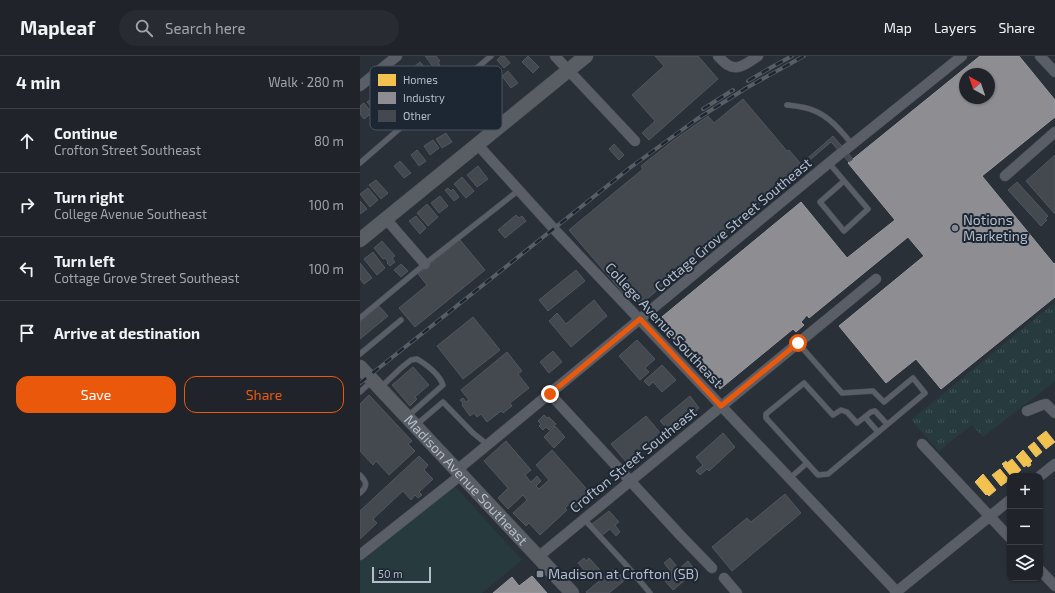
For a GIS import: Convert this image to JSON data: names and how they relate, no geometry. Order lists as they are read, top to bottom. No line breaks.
{"streets":{"street":["Cottage Grove Street Southeast","College Avenue Southeast","Crofton Street Southeast","Madison Avenue Southeast"]},"crossings":[["Cottage Grove Street Southeast","College Avenue Southeast"],["Cottage Grove Street Southeast","Madison Avenue Southeast"],["College Avenue Southeast","Crofton Street Southeast"],["Crofton Street Southeast","Madison Avenue Southeast"]],"places":{"other":["Notions Marketing"],"transit":["Madison at Crofton (SB)"]},"legend":["Homes","Industry","Other"],"scale_bar":"50 m","north":"top left","page":{"header":"Mapleaf","search":"Search here","nav":["Map","Layers","Share"],"heading":["4 min","Walk · 280 m"],"list":[["Continue","Crofton Street Southeast","80 m"],["Turn right","College Avenue Southeast","100 m"],["Turn left","Cottage Grove Street Southeast","100 m"],"Arrive at destination"],"buttons":["Save","Share"],"map_buttons":["+","−"],"scale":"50 m"}}
